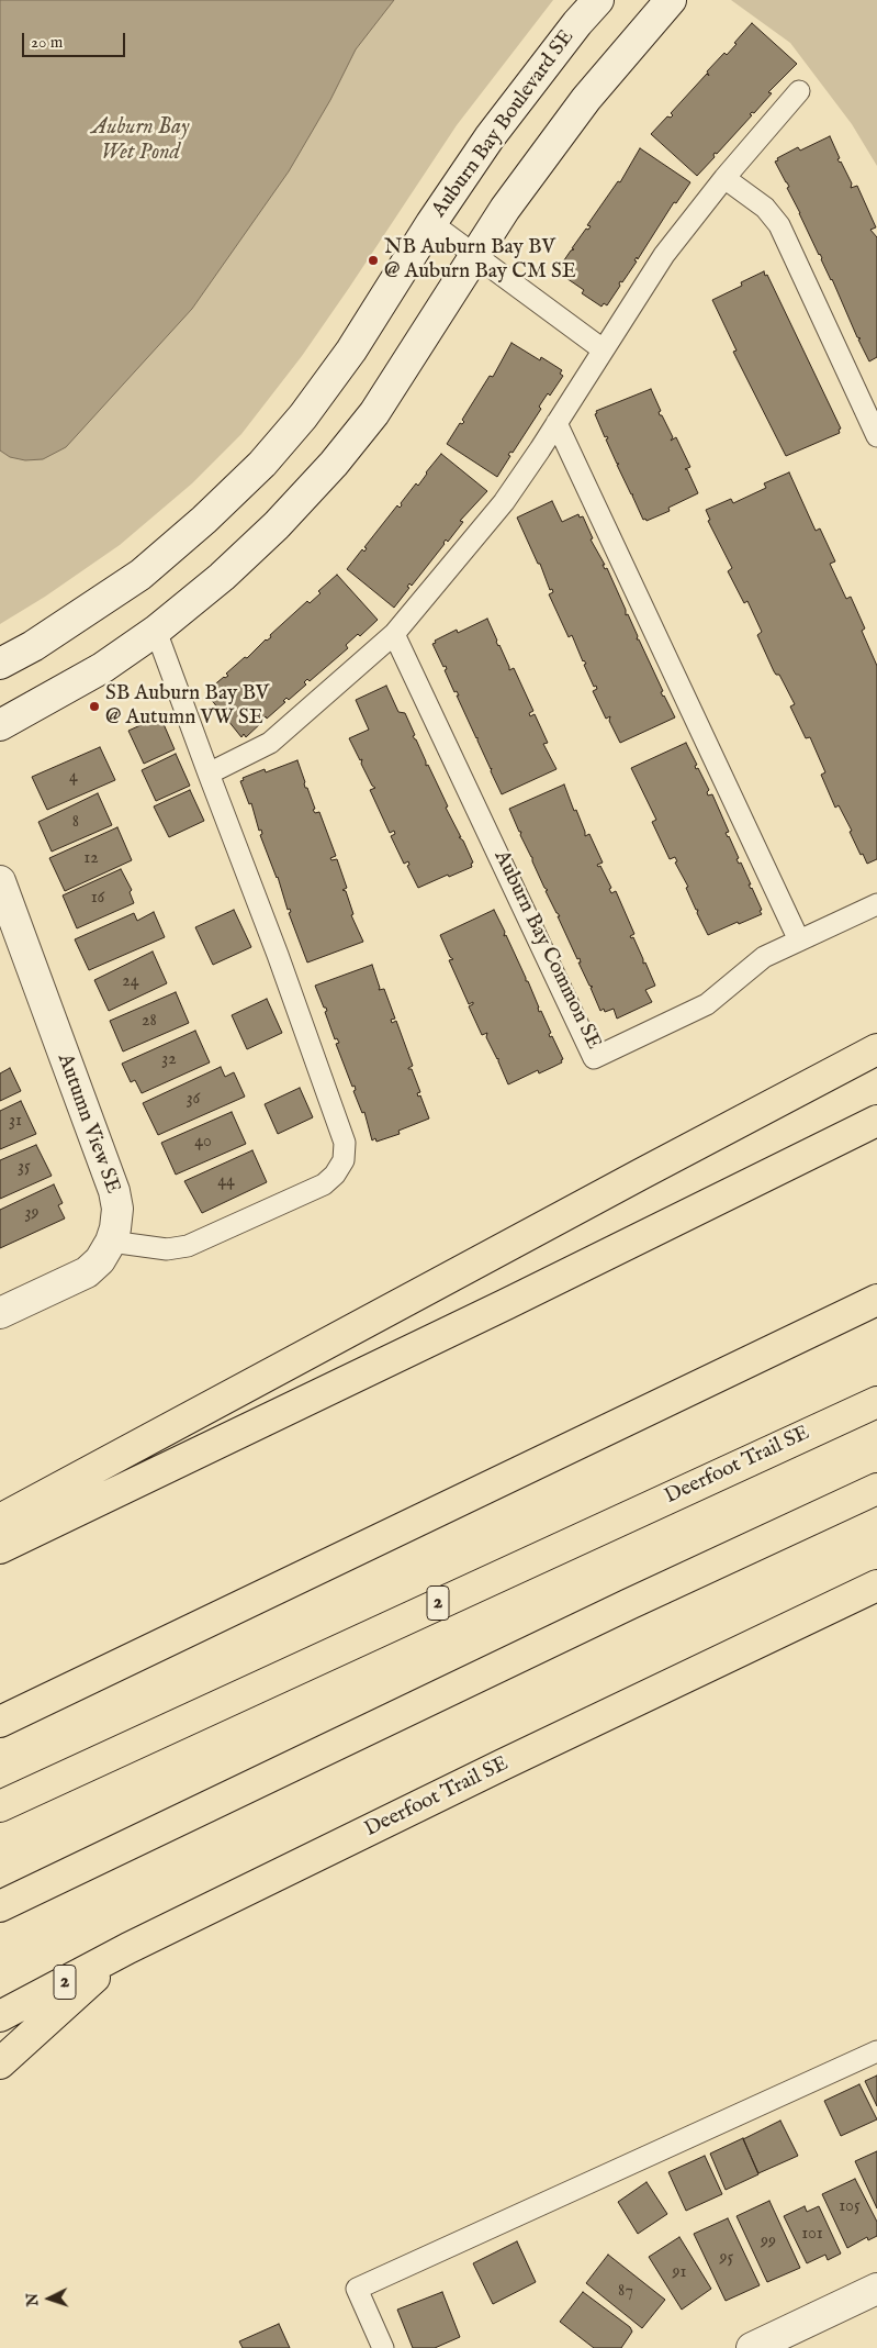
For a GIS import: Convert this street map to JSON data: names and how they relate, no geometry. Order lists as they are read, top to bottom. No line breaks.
{"streets":{"highway":["Deerfoot Trail SE","2"],"street":["Auburn Bay Boulevard SE","Autumn View SE"],"lane":["Auburn Bay Common SE"]},"water":["Auburn Bay Wet Pond"],"places":["NB Auburn Bay BV @ Auburn Bay CM SE","SB Auburn Bay BV @ Autumn VW SE"],"house_numbers":["4","8","12","16","24","28","32","36","31","40","35","44","39","105","101","99","95","91","87"],"scale_bar":"20 m","north":"left"}
